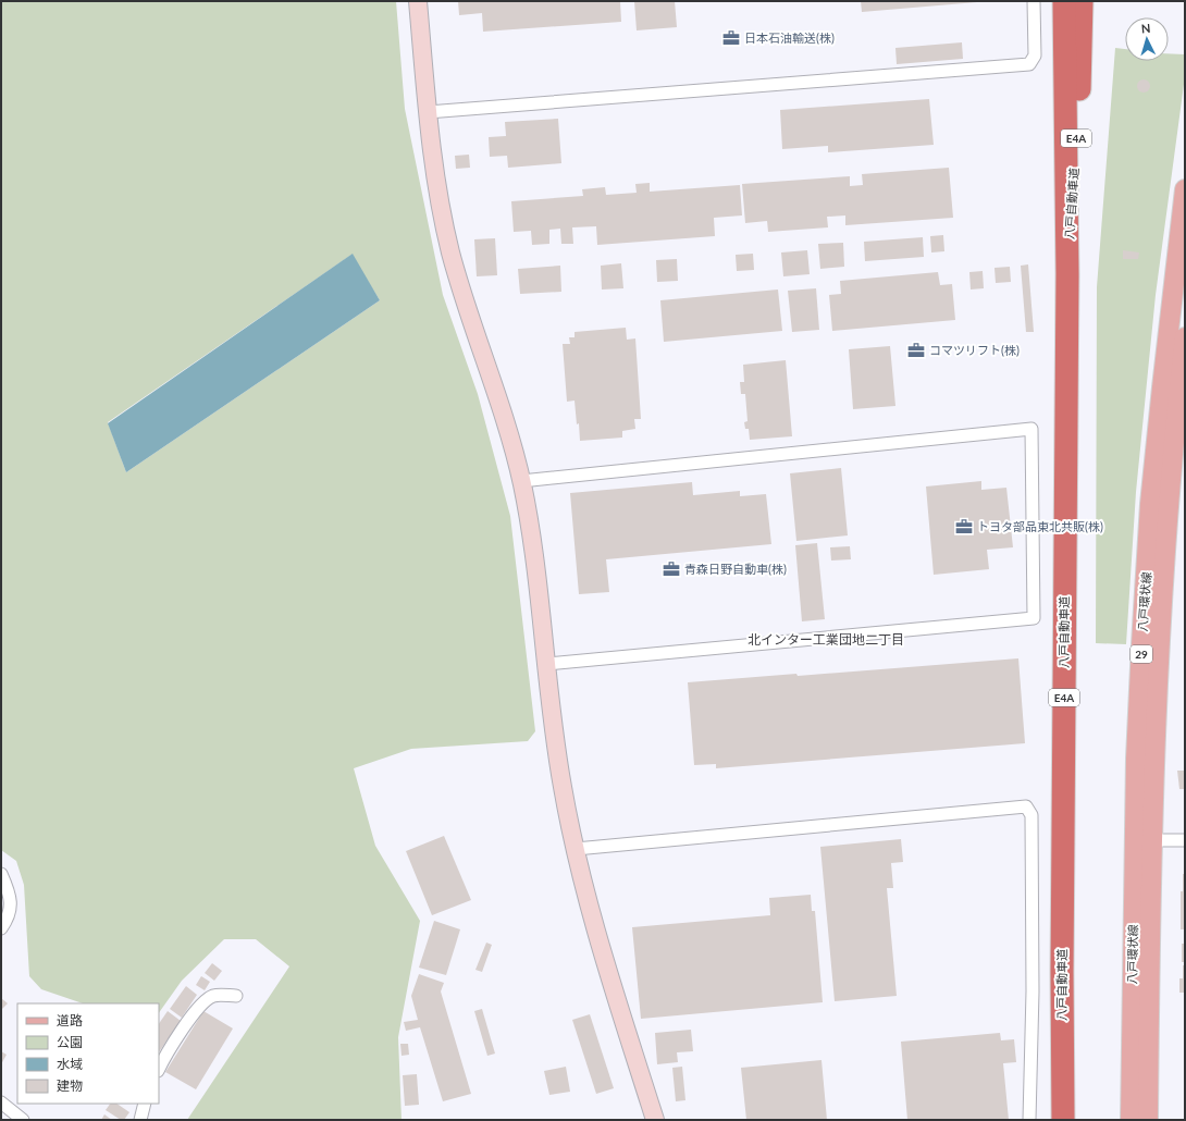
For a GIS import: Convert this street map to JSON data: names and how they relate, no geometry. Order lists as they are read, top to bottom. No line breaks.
{"streets":{"highway":["E4A","八戸自動車道"],"main road":["八戸環状線","29"]},"districts":["北インター工業団地二丁目"],"places":{"office":["日本石油輸送(株)","コマツリフト(株)","トヨタ部品東北共販(株)","青森日野自動車(株)"]},"legend":["道路","公園","水域","建物"],"north":"top"}
